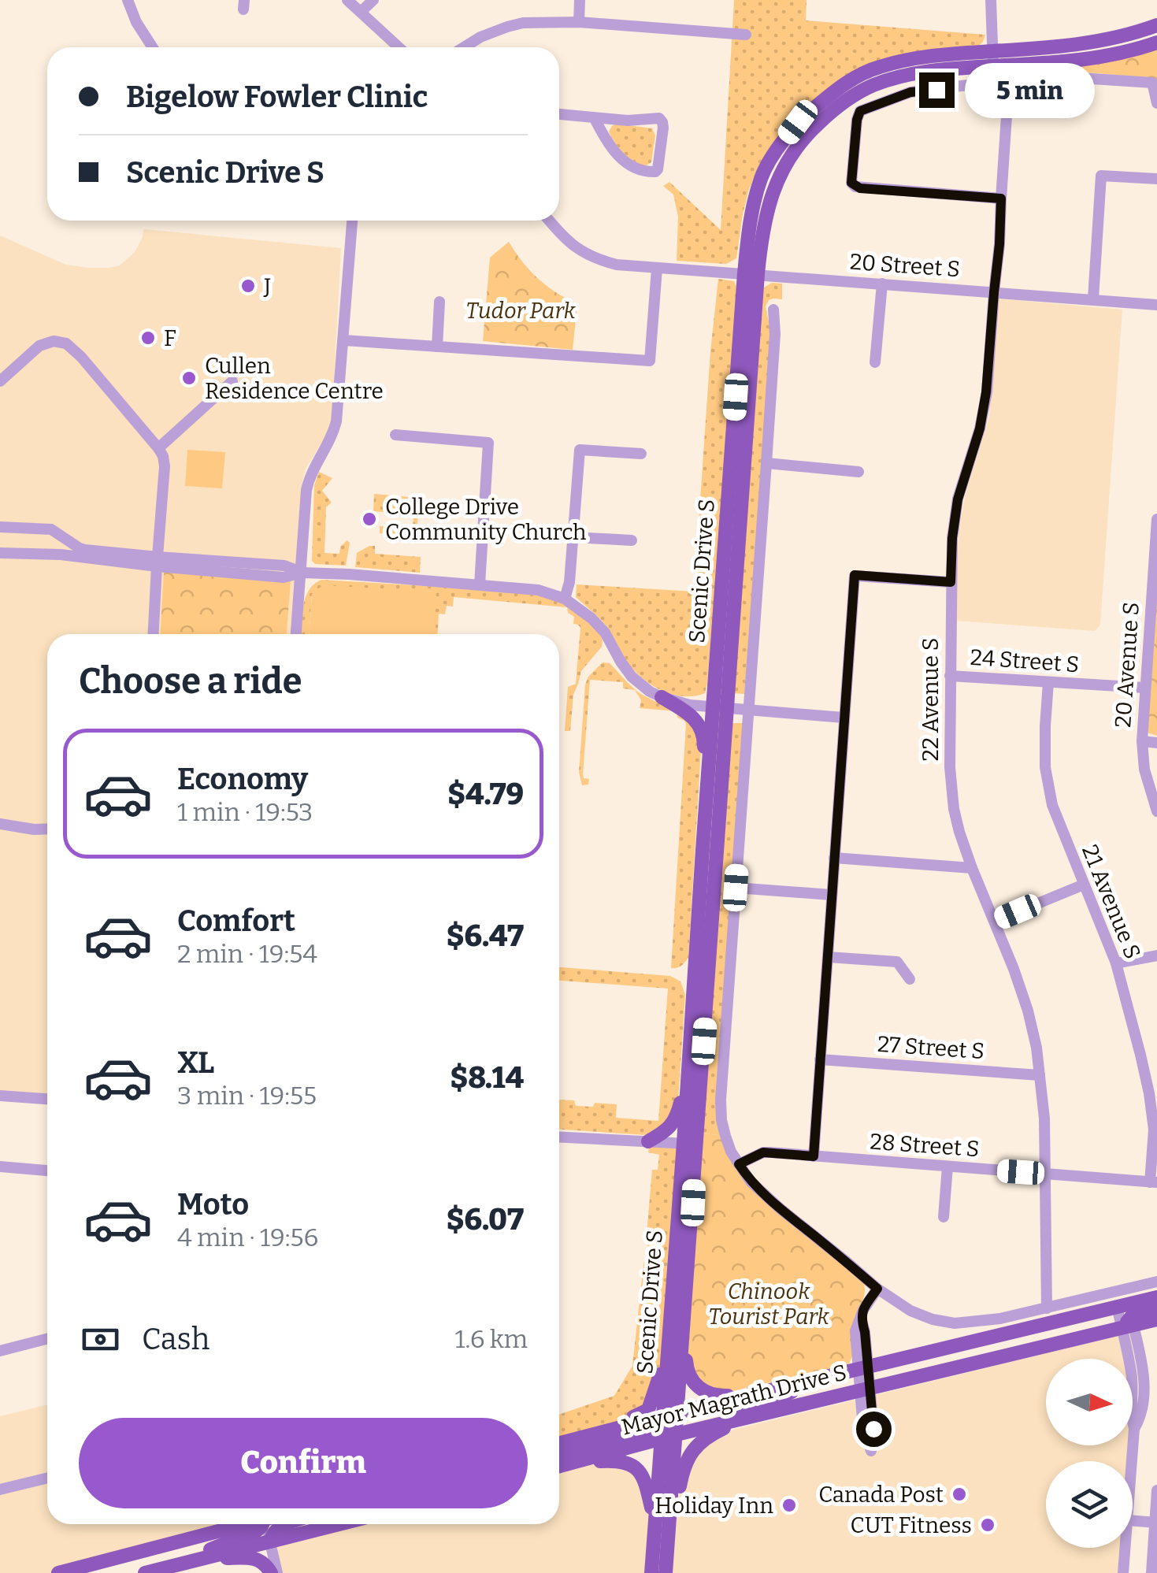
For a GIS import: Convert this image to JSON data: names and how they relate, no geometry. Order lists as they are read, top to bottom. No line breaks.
{"streets":{"main road":["Scenic Drive S","Mayor Magrath Drive S"],"street":["20 Street S","24 Street S","20 Avenue S","22 Avenue S","21 Avenue S","27 Street S","28 Street S"]},"crossings":[["20 Street S","Scenic Drive S"],["20 Street S","22 Avenue S"],["Scenic Drive S","Mayor Magrath Drive S"],["24 Street S","20 Avenue S"],["24 Street S","22 Avenue S"],["24 Street S","21 Avenue S"],["22 Avenue S","27 Street S"],["22 Avenue S","28 Street S"],["21 Avenue S","28 Street S"]],"parks":["Tudor Park","Chinook Tourist Park"],"places":["J","F","Cullen Residence Centre","College Drive Community Church","Canada Post","Holiday Inn","CUT Fitness"],"north":"right","page":{"banner":["Bigelow Fowler Clinic","Scenic Drive S"],"bubble":"5 min","heading":"Choose a ride","list":[{"name":"Economy","note":"1 min · 19:53","value":"$4.79"},{"name":"Comfort","note":"2 min · 19:54","value":"$6.47"},{"name":"XL","note":"3 min · 19:55","value":"$8.14"},{"name":"Moto","note":"4 min · 19:56","value":"$6.07"}],"pay":["Cash","1.6 km"],"buttons":"Confirm"}}
